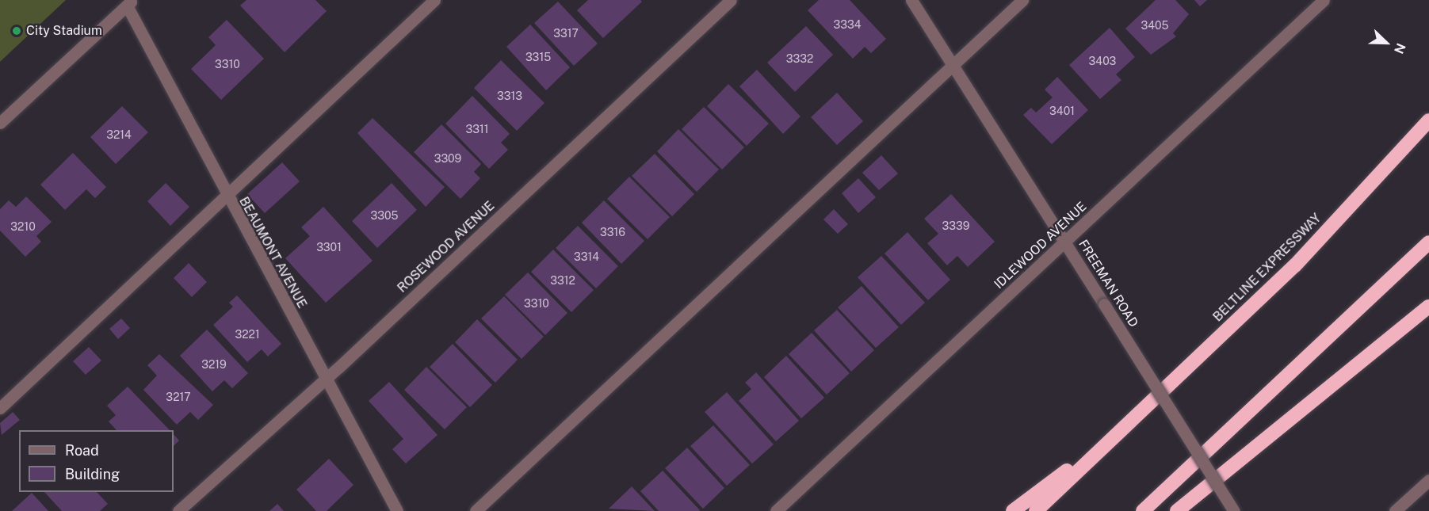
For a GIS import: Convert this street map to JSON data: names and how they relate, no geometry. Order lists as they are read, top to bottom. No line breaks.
{"streets":{"highway":["BELTLINE EXPRESSWAY"],"street":["IDLEWOOD AVENUE","ROSEWOOD AVENUE","BEAUMONT AVENUE","FREEMAN ROAD"]},"crossings":[["IDLEWOOD AVENUE","FREEMAN ROAD"],["ROSEWOOD AVENUE","BEAUMONT AVENUE"]],"places":["City Stadium"],"house_numbers":["3334","3405","3317","3315","3332","3403","3310","3313","3401","3311","3214","3309","3305","3339","3210","3316","3301","3314","3312","3310","3221","3219","3217"],"legend":["Road","Building"],"north":"bottom right"}
